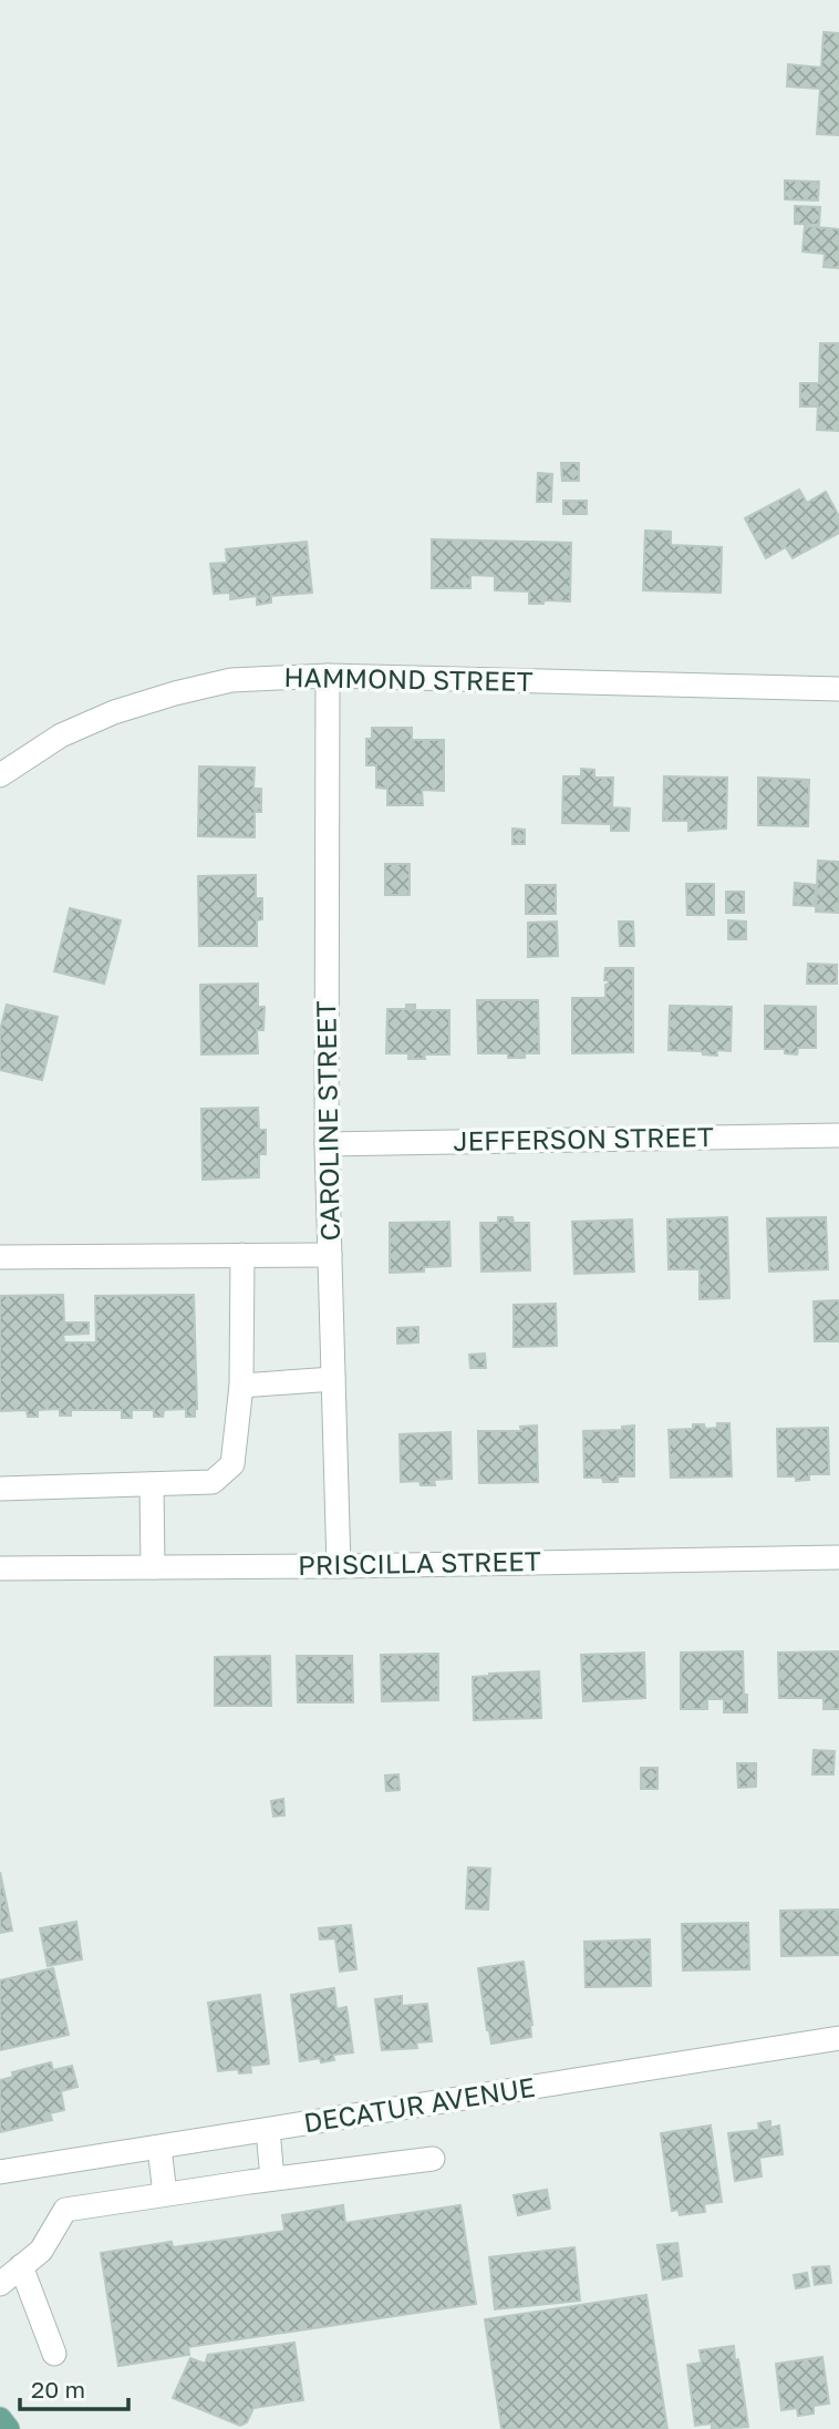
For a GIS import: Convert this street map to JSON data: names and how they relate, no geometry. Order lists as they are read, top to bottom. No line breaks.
{"streets":{"street":["HAMMOND STREET","CAROLINE STREET","JEFFERSON STREET","PRISCILLA STREET","DECATUR AVENUE"]},"crossings":[["HAMMOND STREET","CAROLINE STREET"],["CAROLINE STREET","JEFFERSON STREET"],["CAROLINE STREET","PRISCILLA STREET"]],"scale_bar":"20 m"}
